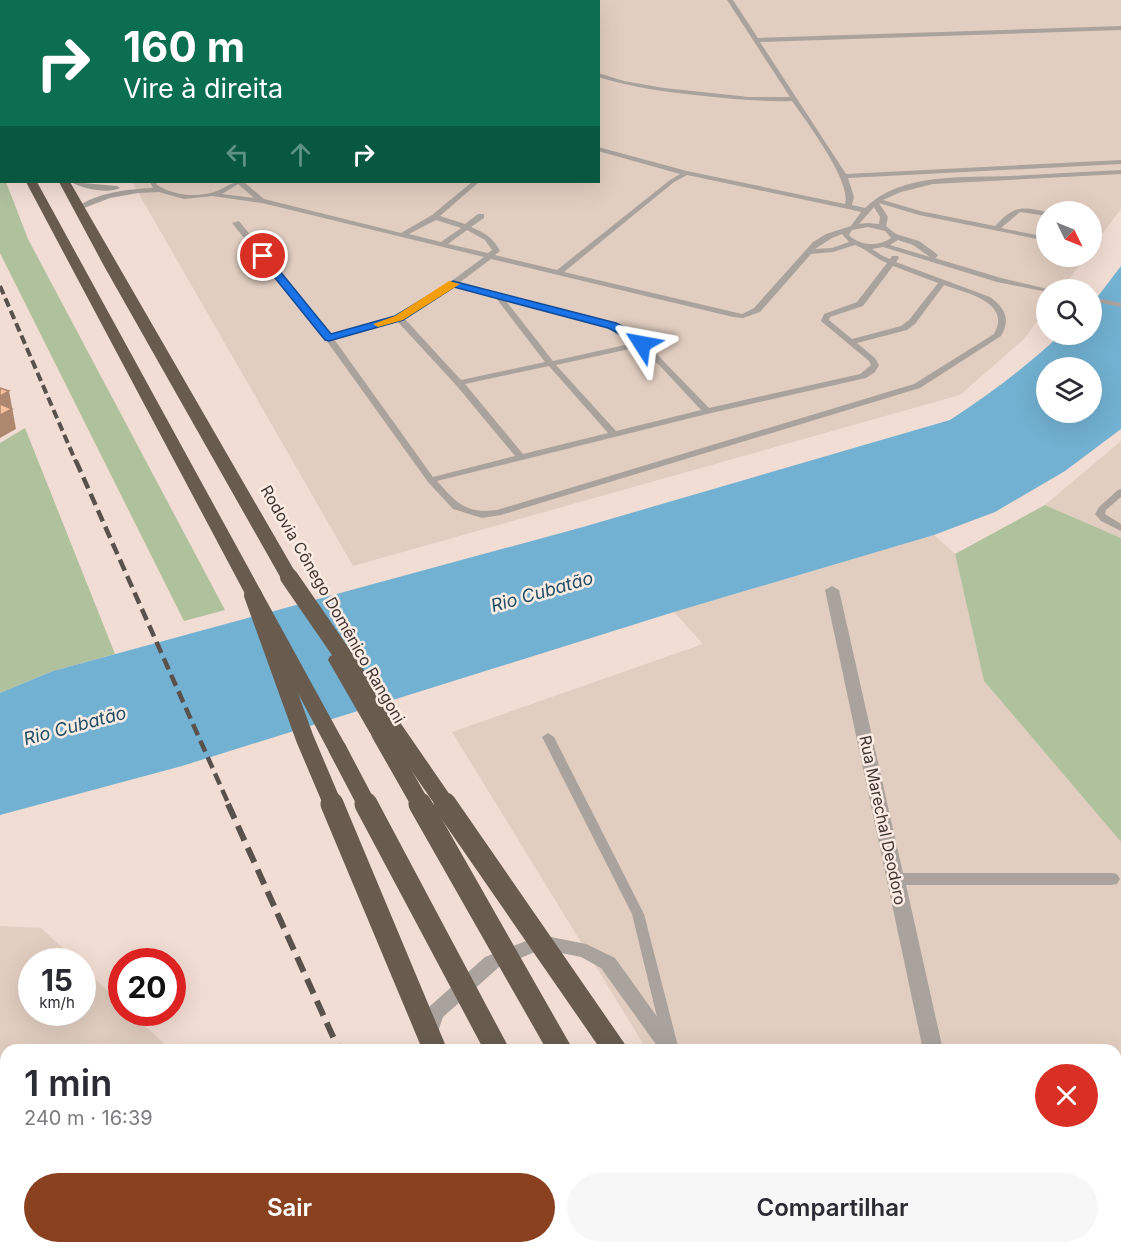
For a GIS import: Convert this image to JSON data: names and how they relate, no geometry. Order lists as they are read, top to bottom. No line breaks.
{"streets":{"highway":["Rodovia Cônego Domênico Rangoni"],"street":["Rua Marechal Deodoro"]},"water":["Rio Cubatão"],"north":"bottom right","page":{"turn":["160 m","Vire à direita"],"speed":"15 km/h","limit":"20","heading":["1 min","240 m · 16:39"],"buttons":["Sair","Compartilhar"]}}
